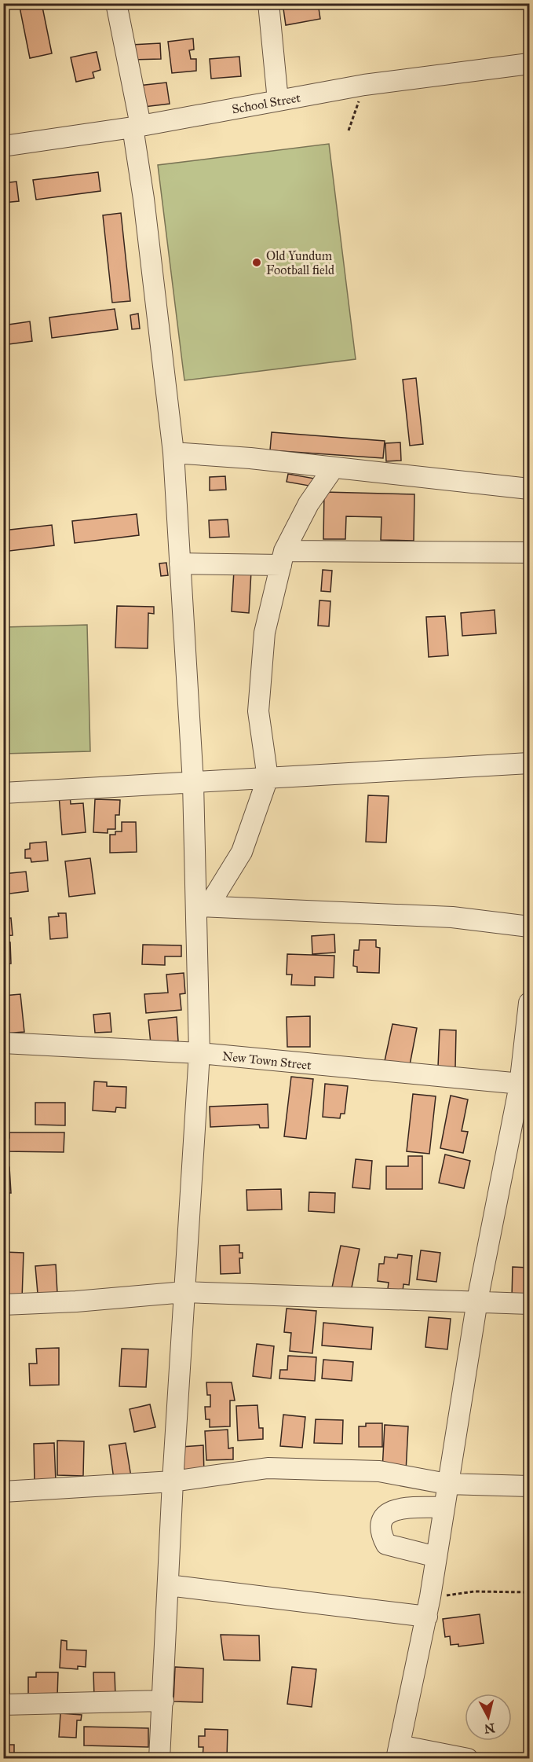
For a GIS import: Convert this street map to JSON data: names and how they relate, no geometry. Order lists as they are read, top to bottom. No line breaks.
{"streets":{"street":["School Street","New Town Street"]},"places":["Old Yundum Football field"],"north":"bottom"}
